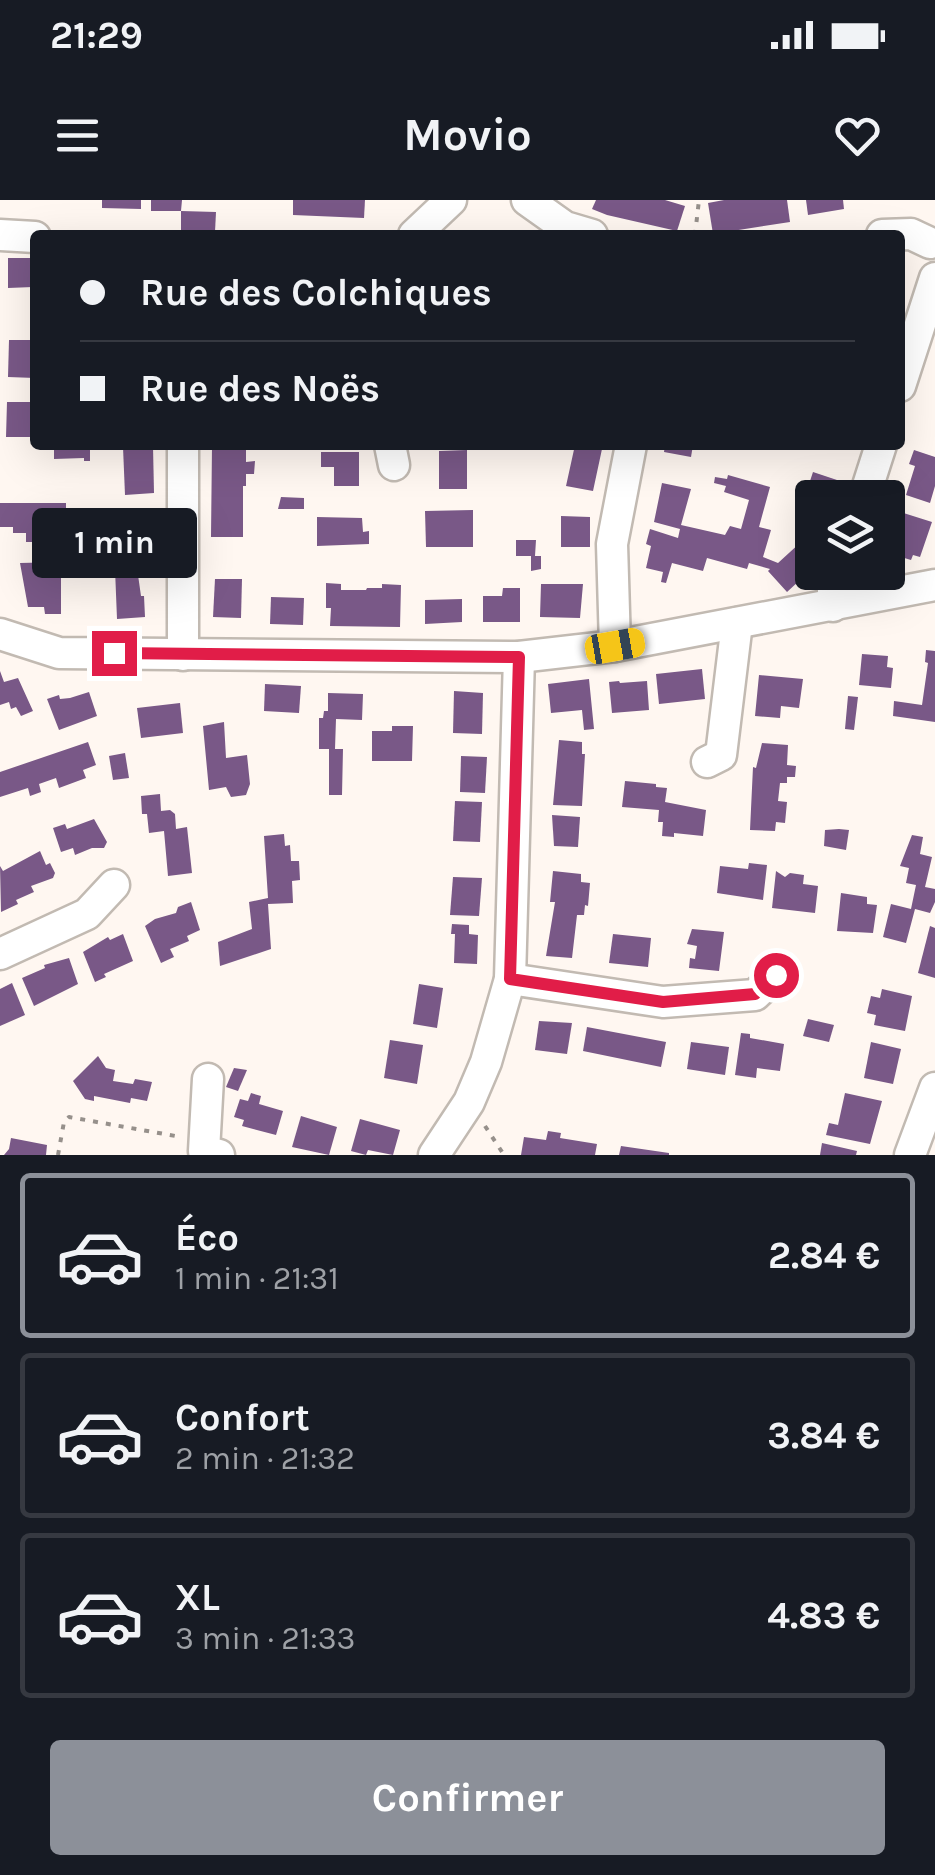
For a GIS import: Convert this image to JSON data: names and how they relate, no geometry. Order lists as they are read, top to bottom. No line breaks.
{"page":{"status":"21:29","header":"Movio","banner":["Rue des Colchiques","Rue des Noës"],"bubble":"1 min","list":[{"name":"Éco","note":"1 min · 21:31","value":"2.84 €"},{"name":"Confort","note":"2 min · 21:32","value":"3.84 €"},{"name":"XL","note":"3 min · 21:33","value":"4.83 €"}],"buttons":"Confirmer"}}
